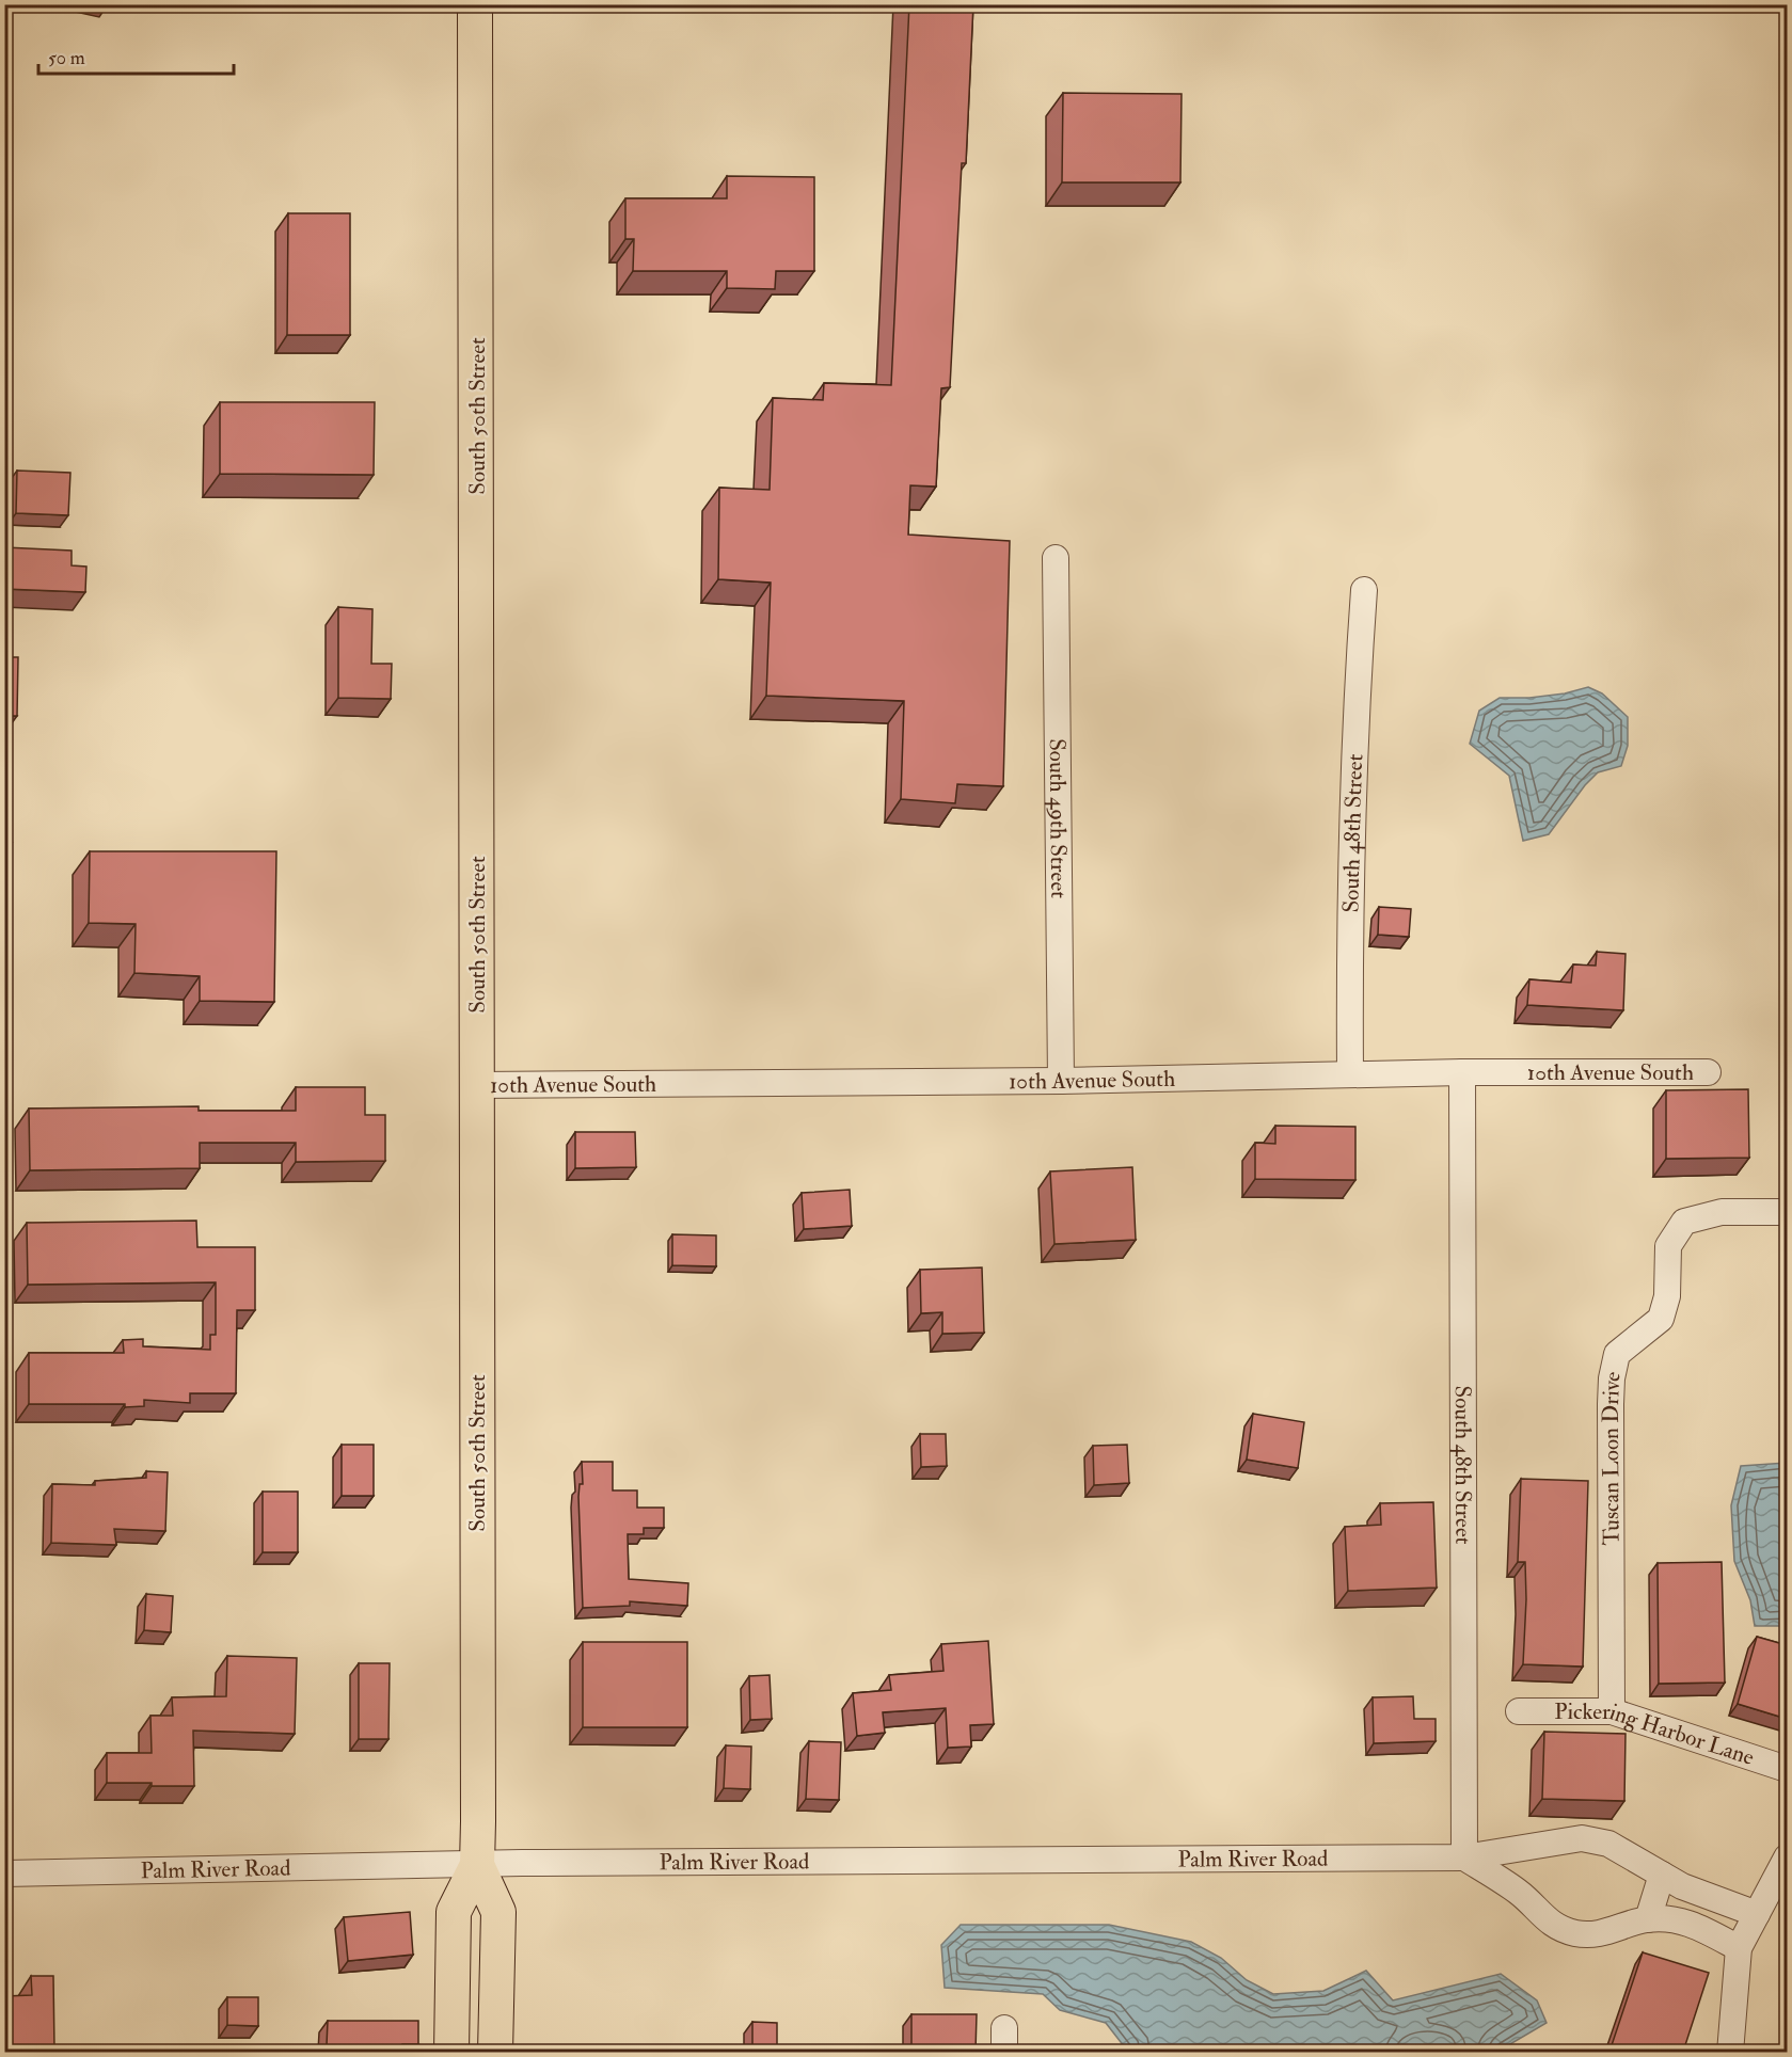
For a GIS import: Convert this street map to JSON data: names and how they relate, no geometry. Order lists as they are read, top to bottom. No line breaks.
{"streets":{"main road":["South 50th Street"],"street":["South 49th Street","South 48th Street","10th Avenue South","Tuscan Loon Drive","Pickering Harbor Lane","Palm River Road"]},"crossings":[["South 50th Street","10th Avenue South"],["South 50th Street","Palm River Road"],["South 49th Street","10th Avenue South"],["South 48th Street","10th Avenue South"],["South 48th Street","Palm River Road"],["Tuscan Loon Drive","Pickering Harbor Lane"]],"scale_bar":"50 m"}
